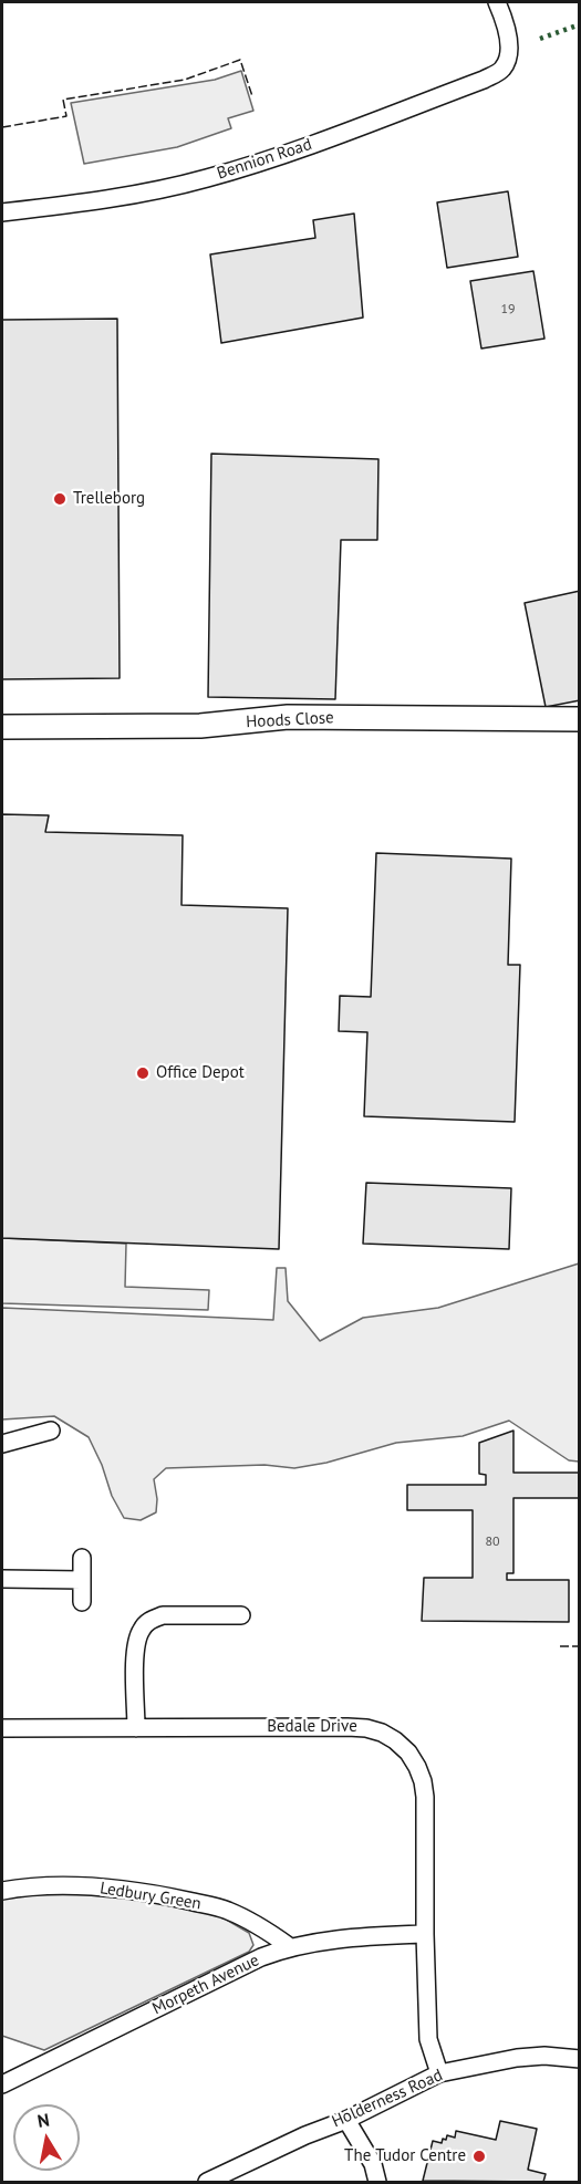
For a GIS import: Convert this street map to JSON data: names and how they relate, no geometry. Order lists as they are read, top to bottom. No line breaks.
{"streets":{"street":["Bennion Road","Hoods Close","Bedale Drive","Ledbury Green","Morpeth Avenue","Holderness Road"]},"crossings":[["Bedale Drive","Morpeth Avenue"],["Bedale Drive","Holderness Road"],["Ledbury Green","Morpeth Avenue"]],"places":["Trelleborg","Office Depot","The Tudor Centre"],"house_numbers":["19","80"],"north":"top"}
